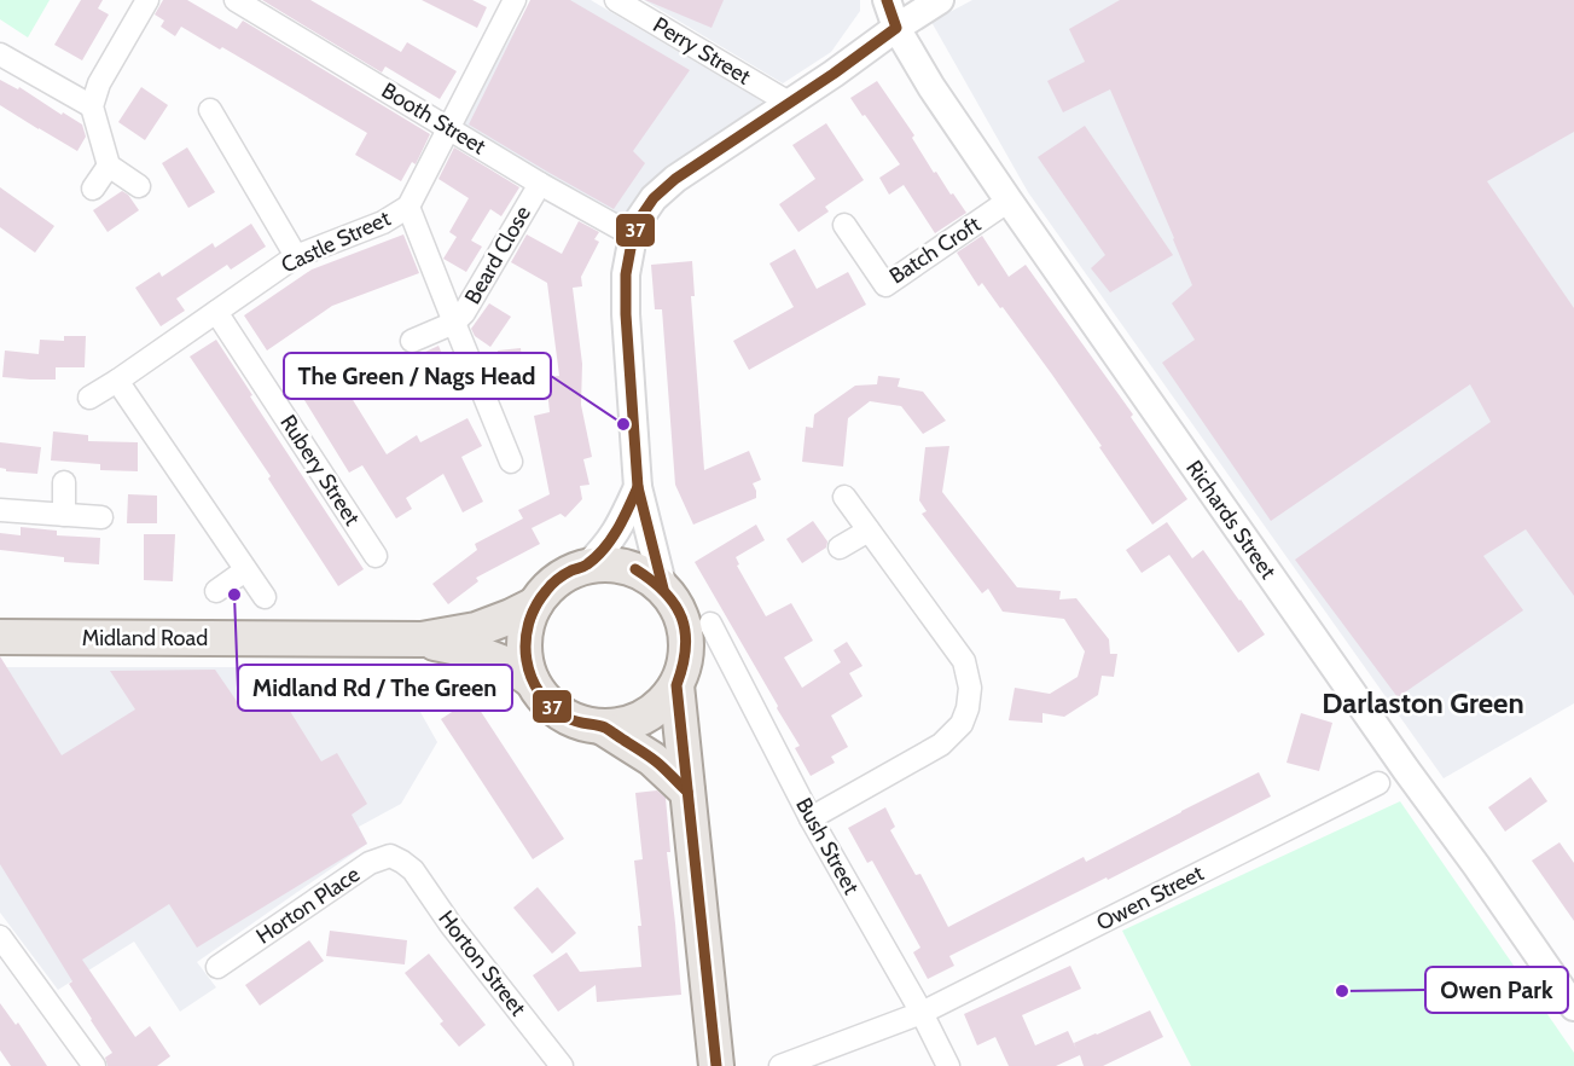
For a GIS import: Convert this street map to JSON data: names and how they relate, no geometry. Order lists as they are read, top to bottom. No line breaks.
{"streets":{"main road":["Midland Road"],"street":["Perry Street","Booth Street","Castle Street","Batch Croft","Beard Close","Rubery Street","Richards Street","Bush Street","Owen Street","Horton Place","Horton Street"]},"crossings":[["Booth Street","Castle Street"],["Booth Street","Beard Close"],["Castle Street","Beard Close"],["Castle Street","Rubery Street"],["Batch Croft","Richards Street"],["Bush Street","Owen Street"],["Horton Place","Horton Street"]],"districts":["Darlaston Green"],"places":["The Green / Nags Head","Midland Rd / The Green","Owen Park"],"lines":["transit line 37"]}
